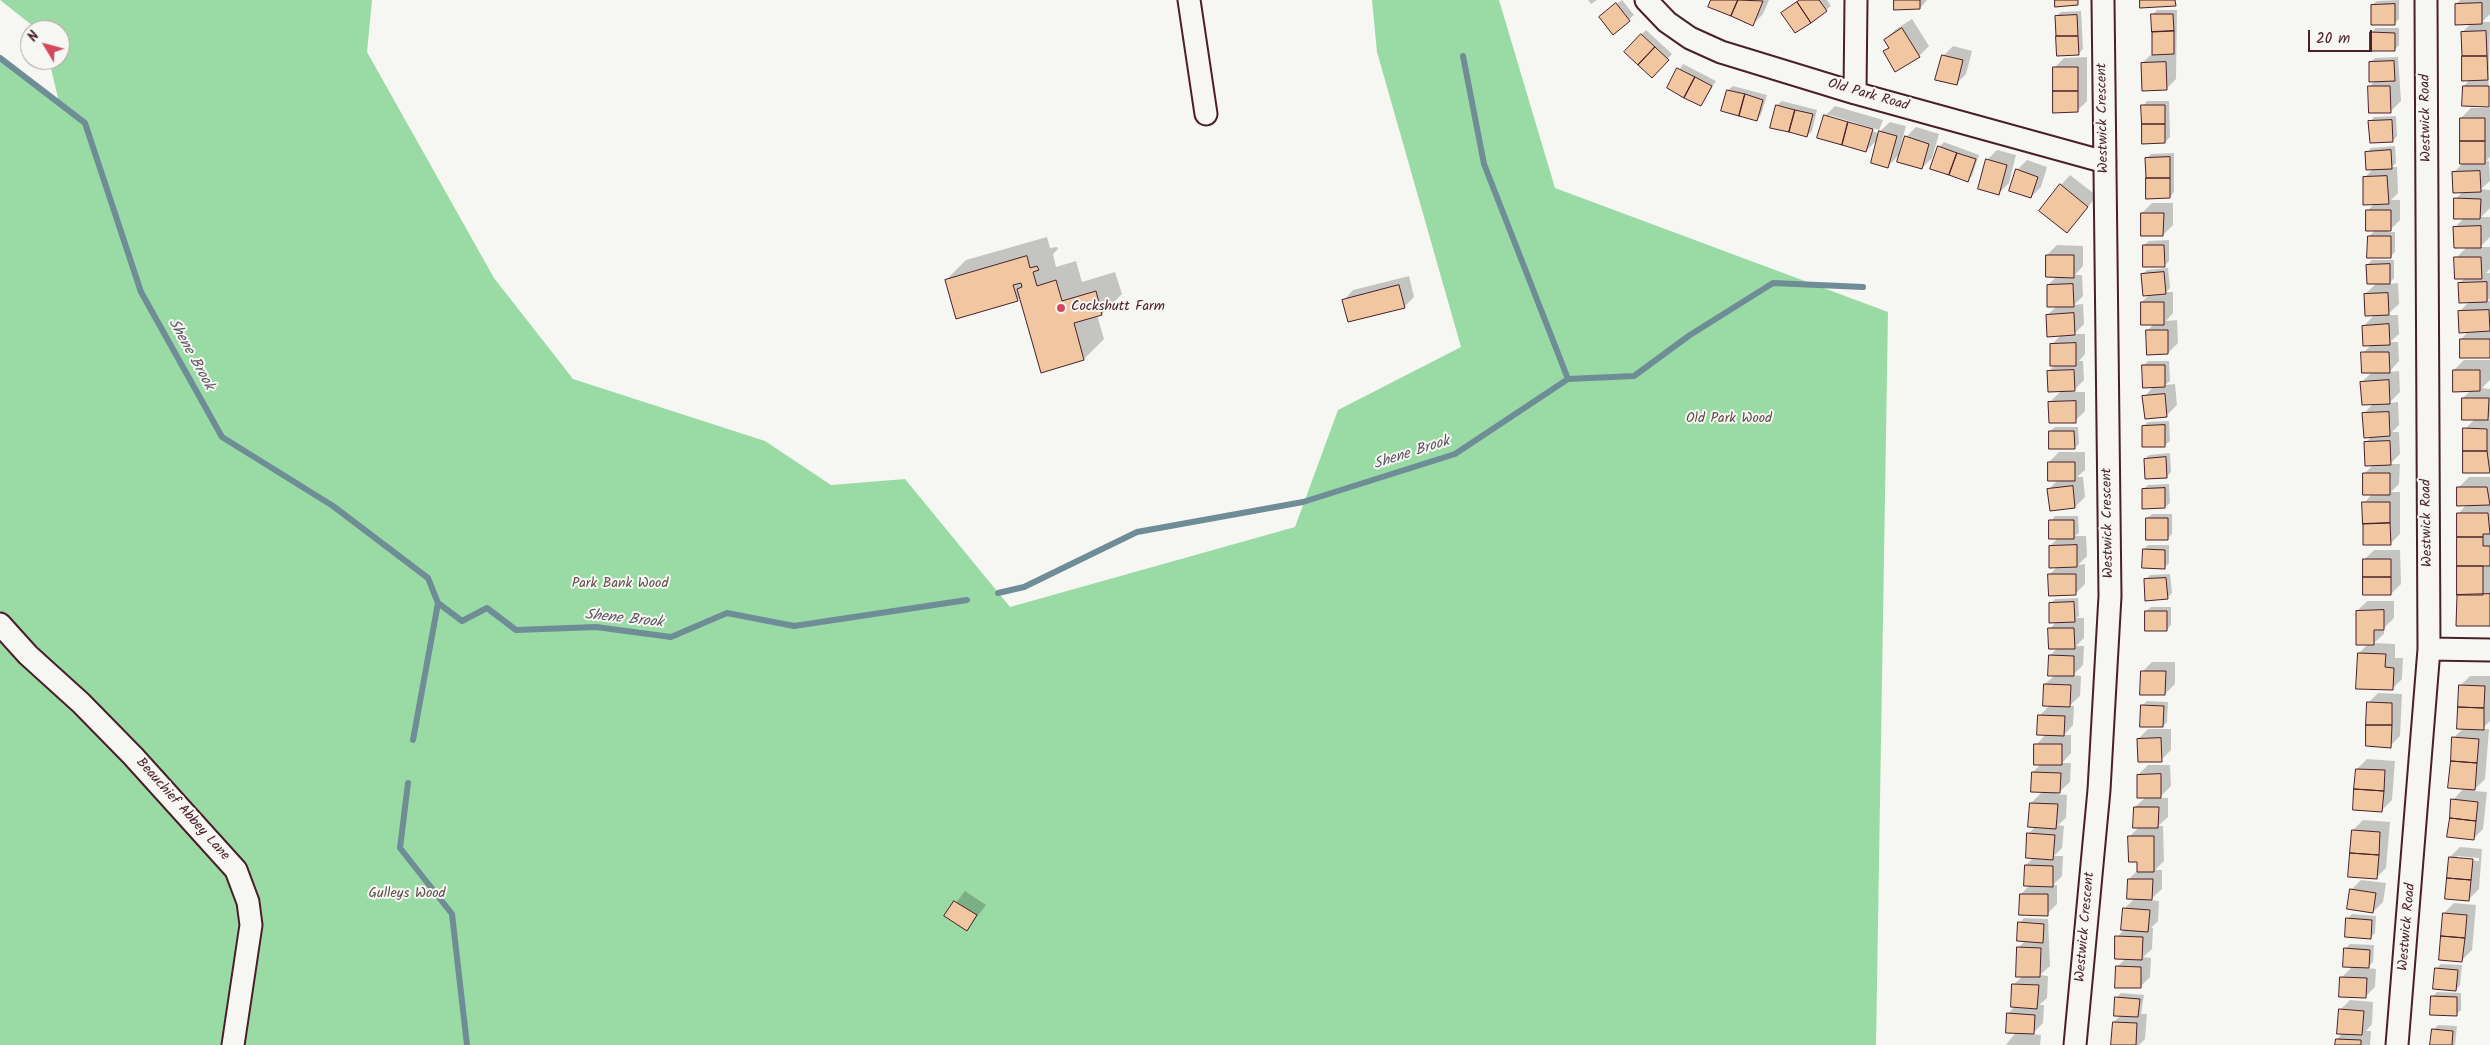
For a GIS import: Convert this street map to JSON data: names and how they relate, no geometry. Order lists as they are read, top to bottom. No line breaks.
{"streets":{"street":["Old Park Road","Westwick Crescent","Westwick Road","Beauchief Abbey Lane"]},"crossings":[["Old Park Road","Westwick Crescent"]],"water":["Shene Brook"],"parks":["Old Park Wood","Park Bank Wood","Gulleys Wood"],"places":["Cockshutt Farm"],"scale_bar":"20 m","north":"top left"}
